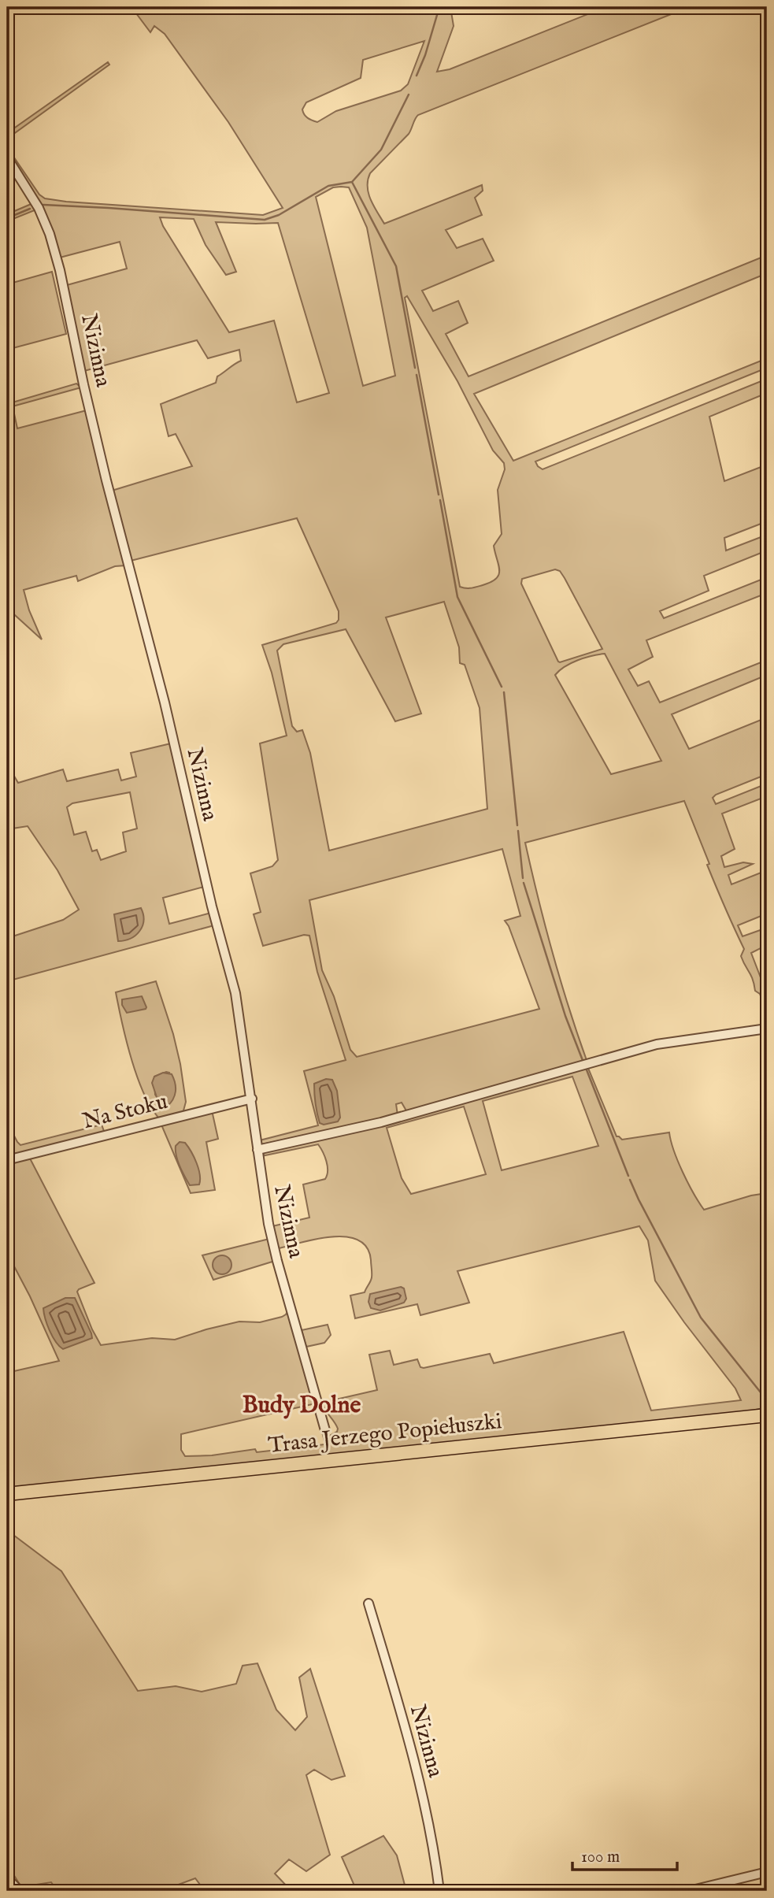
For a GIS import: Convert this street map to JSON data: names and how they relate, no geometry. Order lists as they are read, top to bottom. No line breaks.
{"streets":{"main road":["Trasa Jerzego Popiełuszki"],"street":["Nizinna","Na Stoku"]},"crossings":[["Nizinna","Na Stoku"]],"districts":["Budy Dolne"],"scale_bar":"100 m"}
